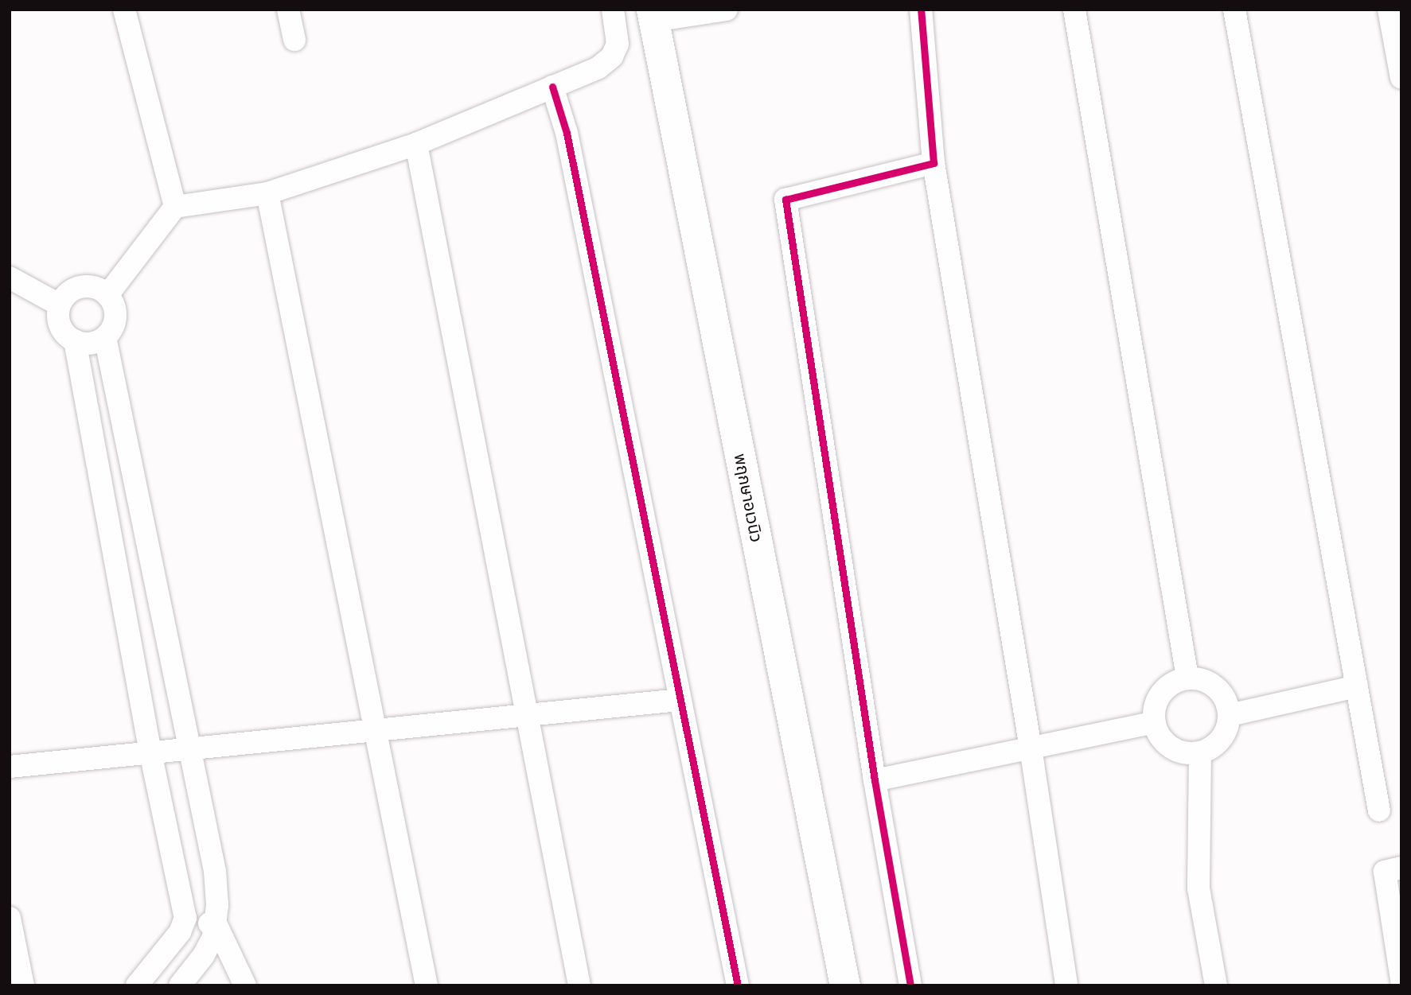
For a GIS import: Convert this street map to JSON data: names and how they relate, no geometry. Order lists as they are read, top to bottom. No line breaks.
{"streets":{"street":["พฤกษาอเวนิว"]}}
